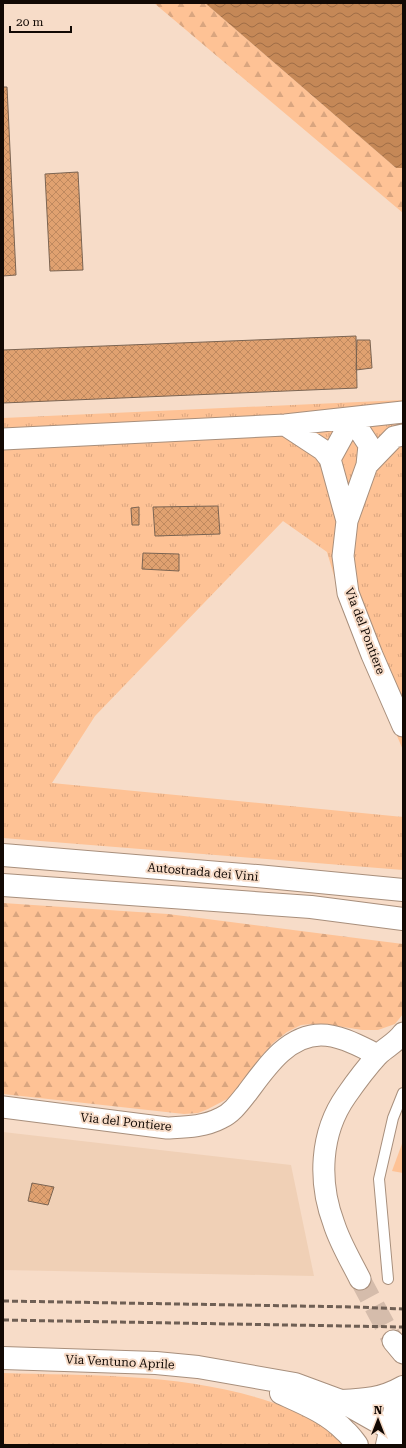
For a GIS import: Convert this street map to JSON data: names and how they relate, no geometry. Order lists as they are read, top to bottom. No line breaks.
{"streets":{"main road":["Autostrada dei Vini","Via Ventuno Aprile"],"street":["Via del Pontiere"]},"scale_bar":"20 m","north":"top"}
